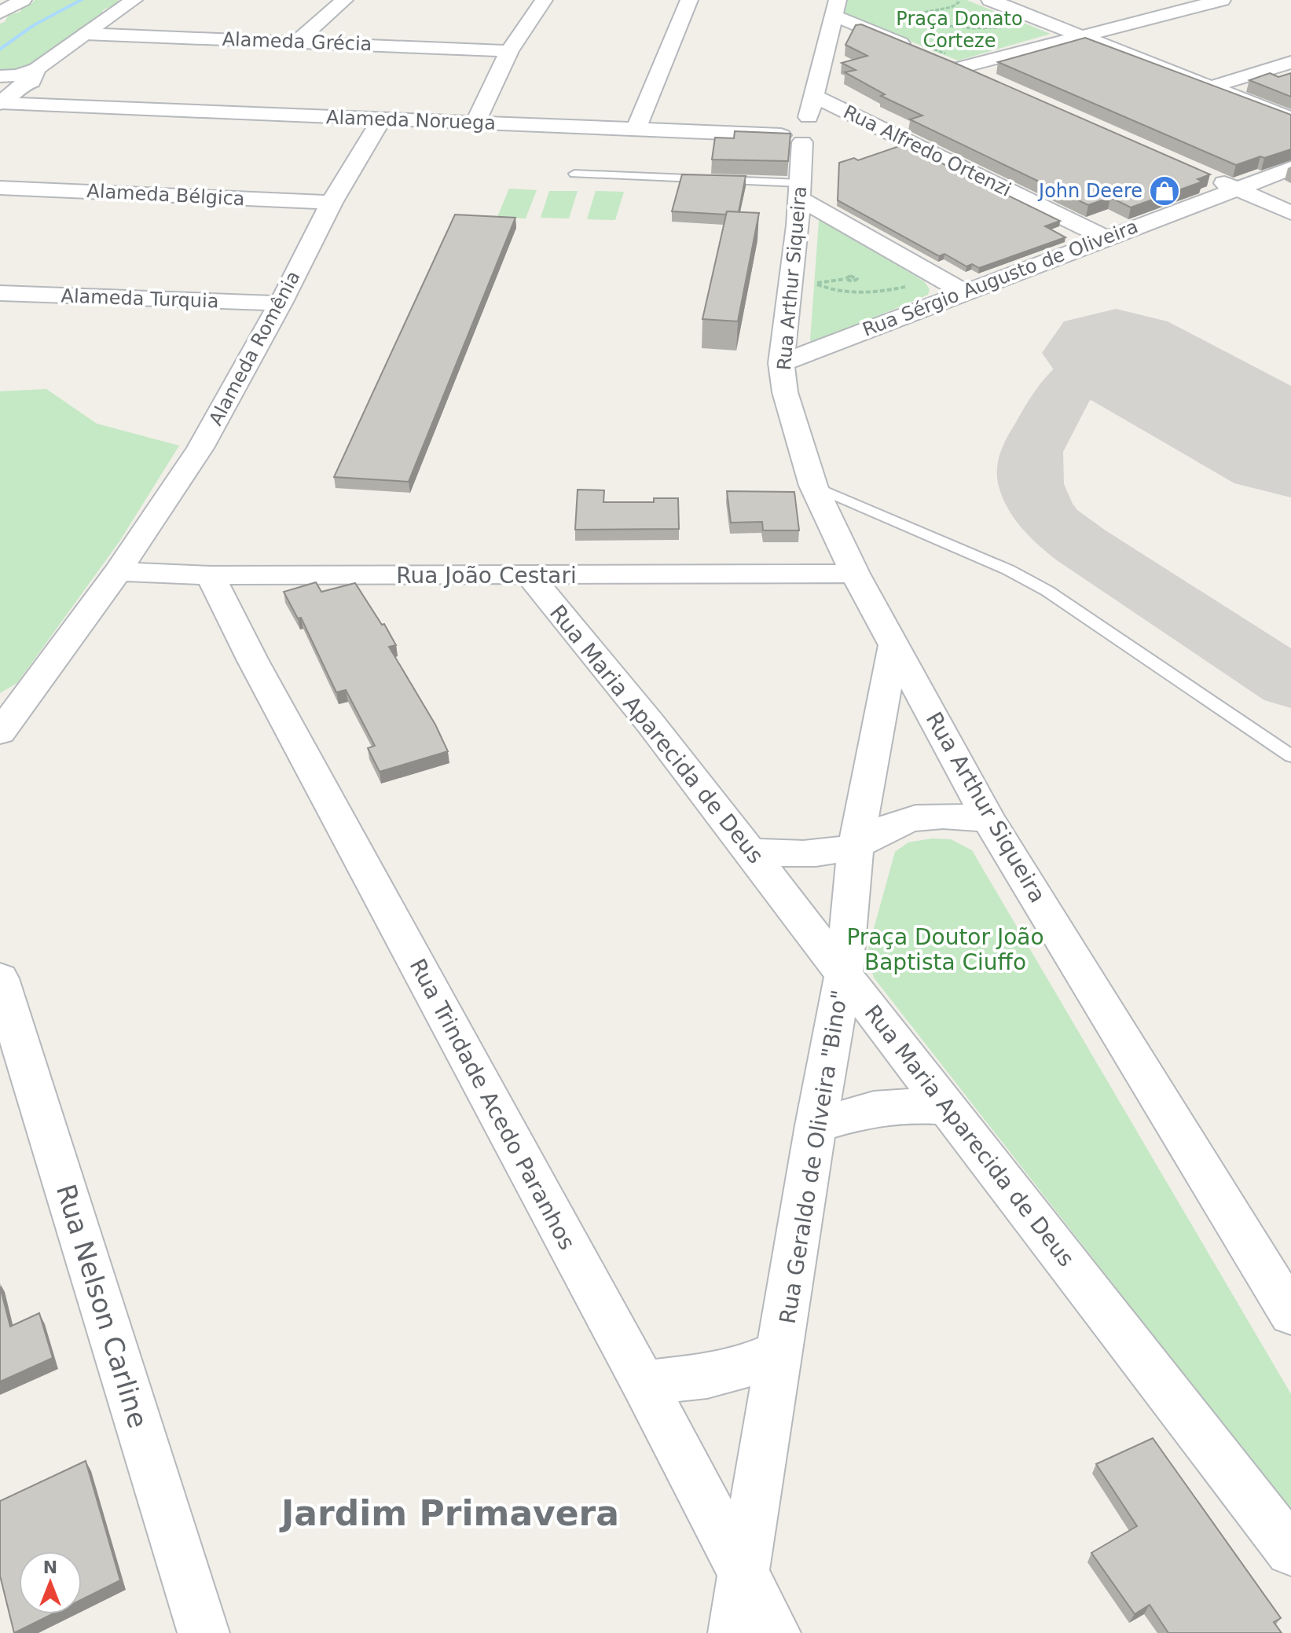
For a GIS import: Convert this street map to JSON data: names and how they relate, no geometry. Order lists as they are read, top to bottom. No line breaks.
{"streets":{"street":["Alameda Grécia","Alameda Noruega","Rua Alfredo Ortenzi","Alameda Bélgica","Rua Arthur Siqueira","Rua Sérgio Augusto de Oliveira","Alameda Turquia","Alameda Romênia","Rua João Cestari","Rua Maria Aparecida de Deus","Rua Trindade Acedo Paranhos","Rua Geraldo de Oliveira \"Bino\"","Rua Nelson Carline"]},"crossings":[["Alameda Noruega","Rua Arthur Siqueira"],["Alameda Noruega","Alameda Romênia"],["Rua Alfredo Ortenzi","Rua Arthur Siqueira"],["Rua Alfredo Ortenzi","Rua Sérgio Augusto de Oliveira"],["Alameda Bélgica","Alameda Romênia"],["Rua Arthur Siqueira","Rua Sérgio Augusto de Oliveira"],["Rua Arthur Siqueira","Rua João Cestari"],["Rua Arthur Siqueira","Rua Geraldo de Oliveira \"Bino\""],["Alameda Turquia","Alameda Romênia"],["Alameda Romênia","Rua João Cestari"],["Rua João Cestari","Rua Maria Aparecida de Deus"],["Rua João Cestari","Rua Trindade Acedo Paranhos"],["Rua Maria Aparecida de Deus","Rua Geraldo de Oliveira \"Bino\""],["Rua Trindade Acedo Paranhos","Rua Geraldo de Oliveira \"Bino\""]],"districts":["Jardim Primavera"],"parks":["Praça Donato Corteze","Praça Doutor João Baptista Ciuffo"],"places":{"shop":["John Deere"]},"north":"top"}
